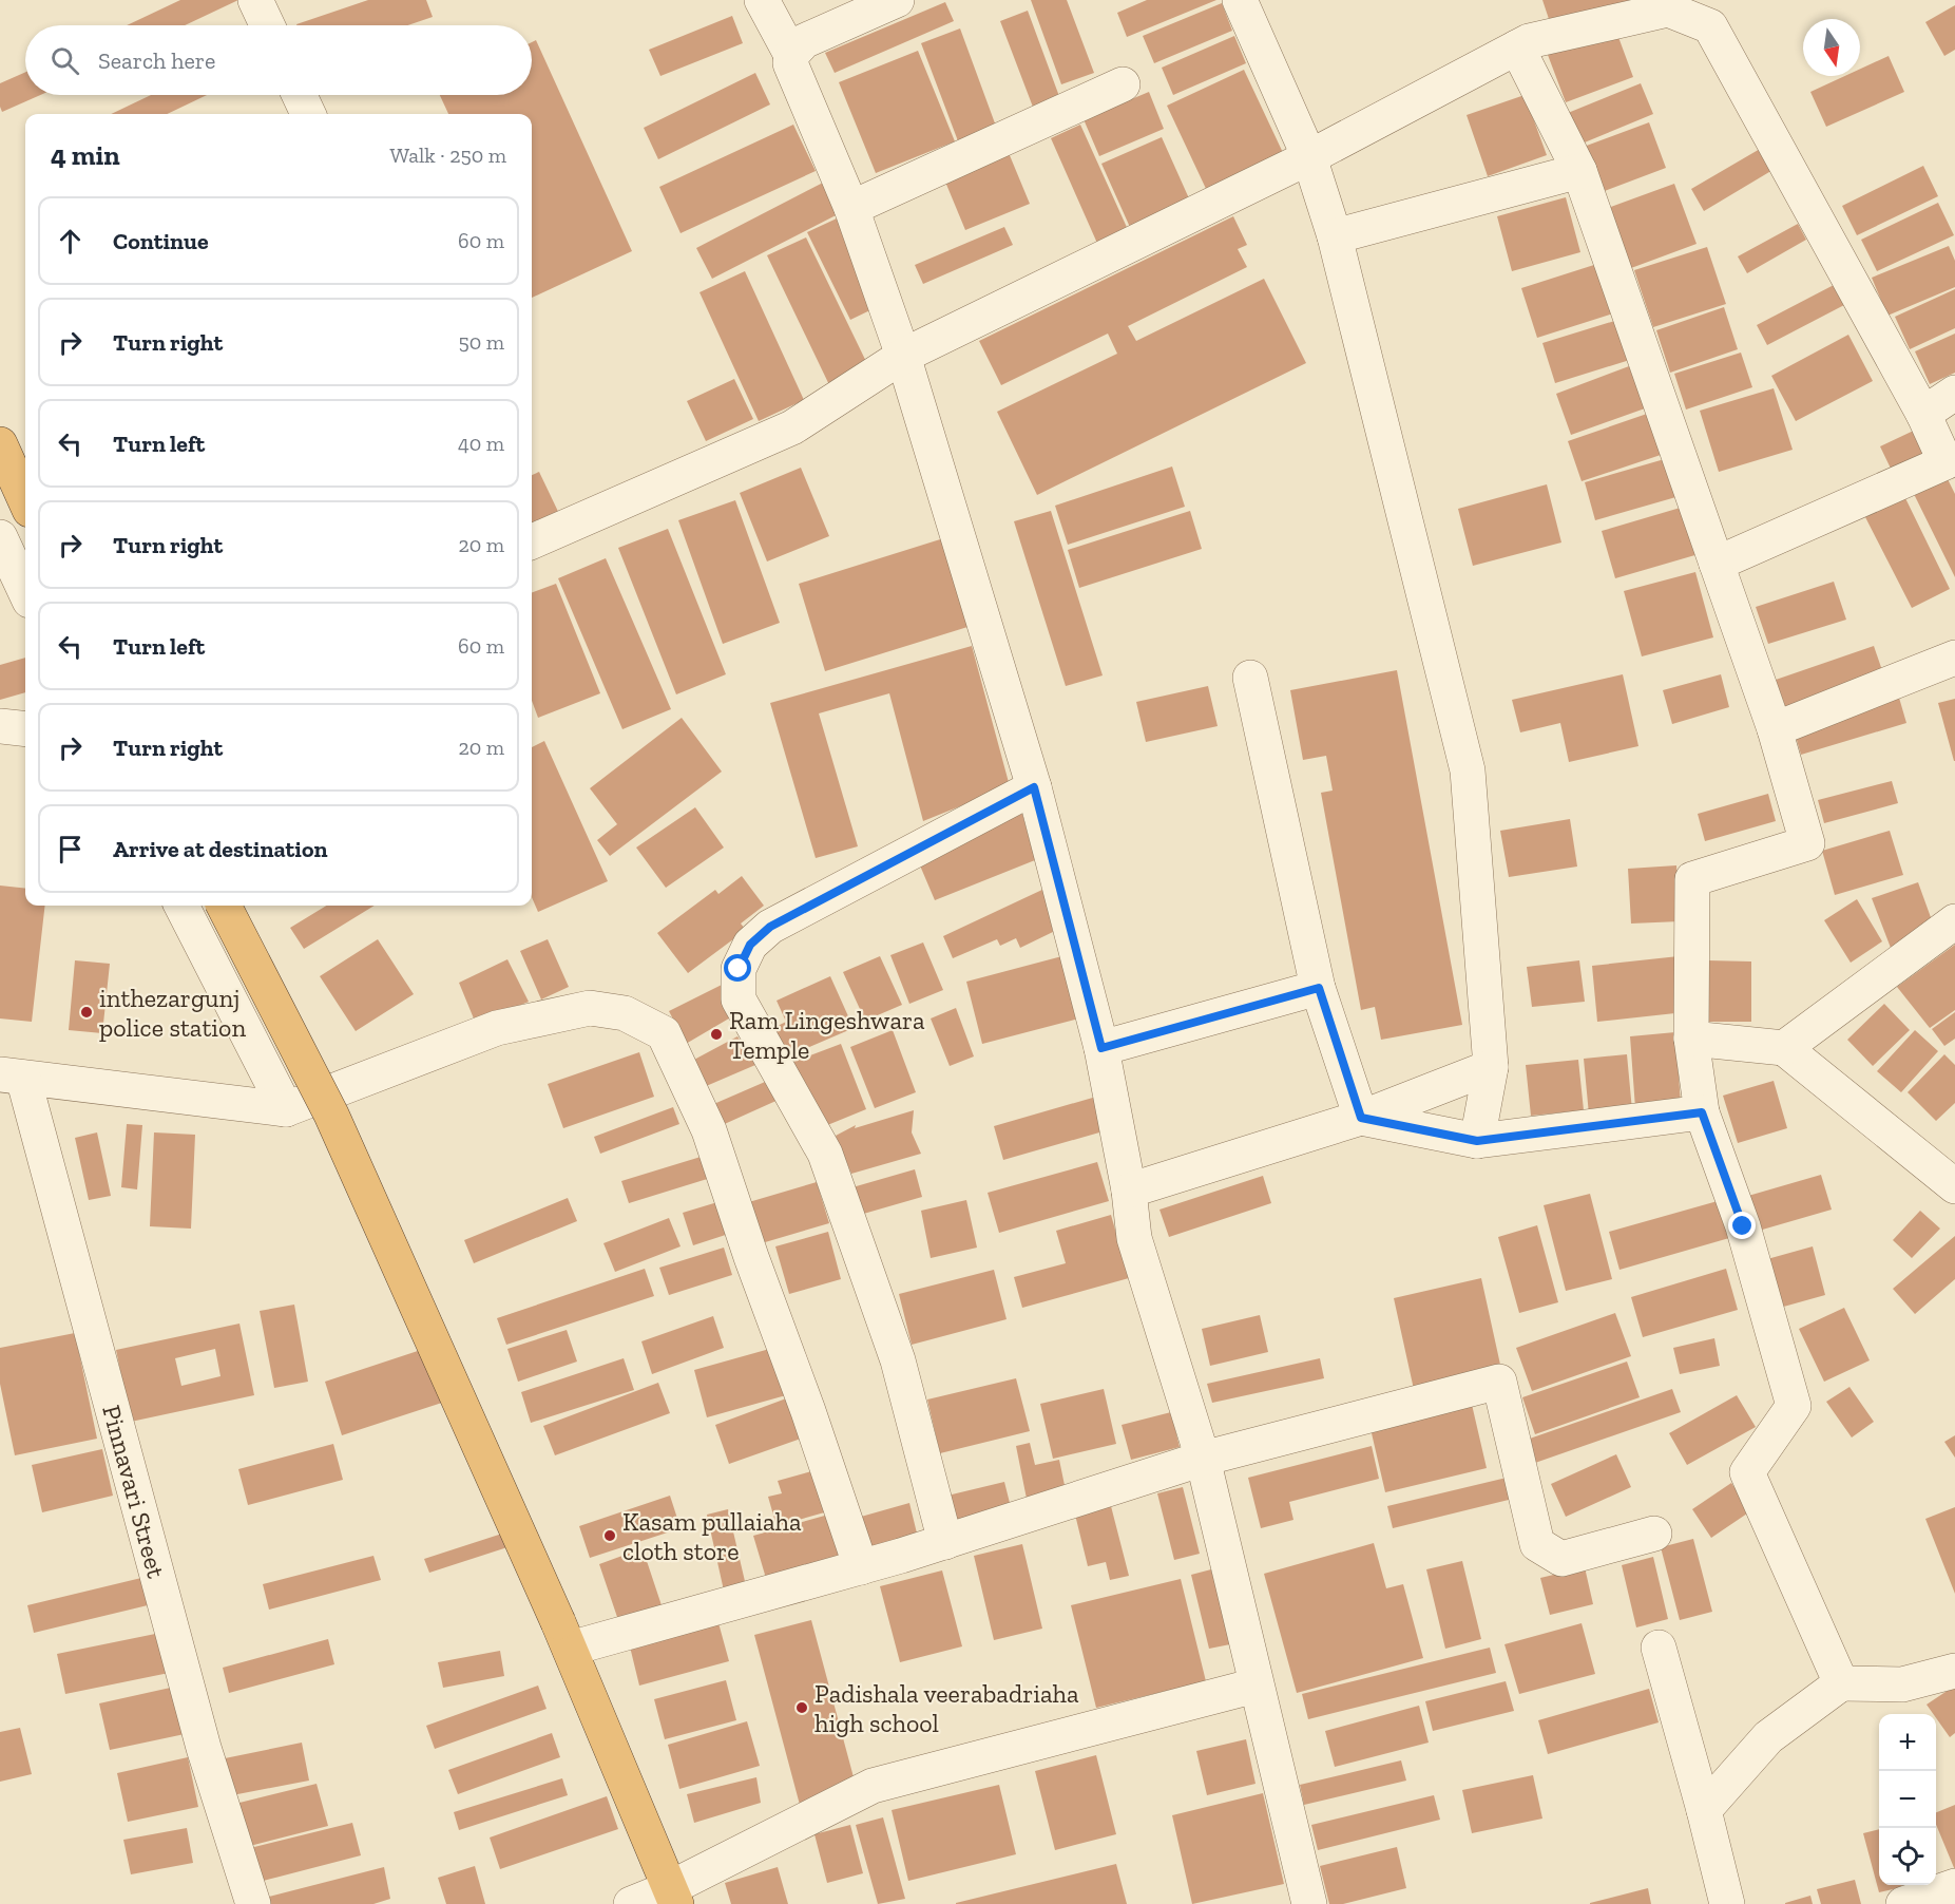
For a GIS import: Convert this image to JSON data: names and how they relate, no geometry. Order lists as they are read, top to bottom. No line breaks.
{"streets":{"street":["Pinnavari Street"]},"places":["inthezargunj police station","Ram Lingeshwara Temple","Kasam pullaiaha cloth store","Padishala veerabadriaha high school"],"north":"bottom","page":{"search":"Search here","heading":["4 min","Walk · 250 m"],"list":[["Continue","60 m"],["Turn right","50 m"],["Turn left","40 m"],["Turn right","20 m"],["Turn left","60 m"],["Turn right","20 m"],"Arrive at destination"],"map_buttons":["+","−"]}}
